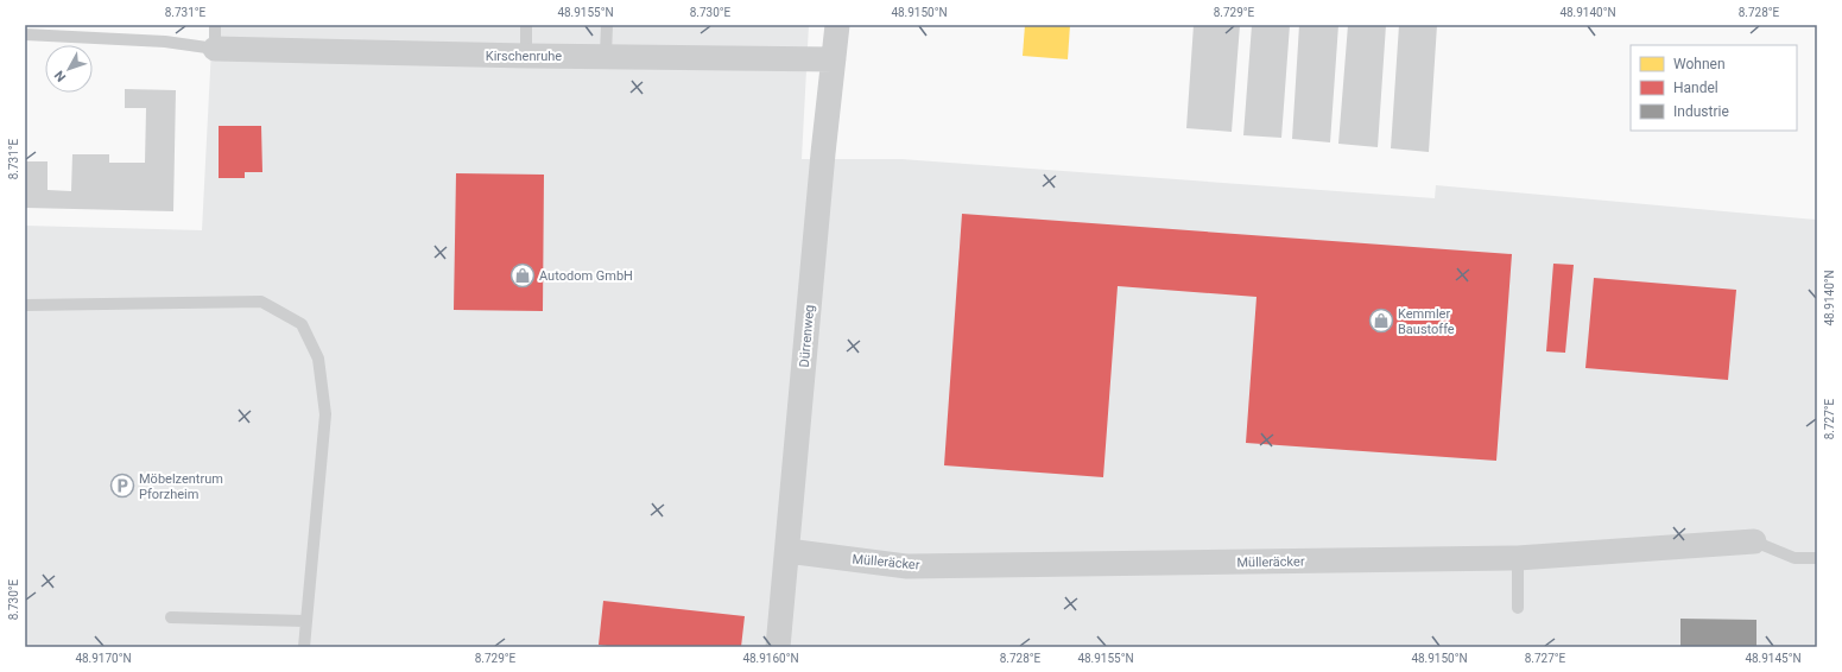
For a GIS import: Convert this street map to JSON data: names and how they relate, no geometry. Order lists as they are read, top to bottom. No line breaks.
{"streets":{"street":["Kirschenruhe","Dürrenweg","Mülleräcker"]},"crossings":[["Kirschenruhe","Dürrenweg"],["Dürrenweg","Mülleräcker"]],"places":{"shop":["Autodom GmbH","Kemmler Baustoffe"],"parking":["Möbelzentrum Pforzheim"]},"legend":["Wohnen","Handel","Industrie"],"north":"bottom left","coordinates":["8.731°E","48.9155°N","8.730°E","48.9150°N","8.729°E","48.9140°N","8.728°E","8.727°E","48.9170°N","48.9160°N","48.9145°N"]}
